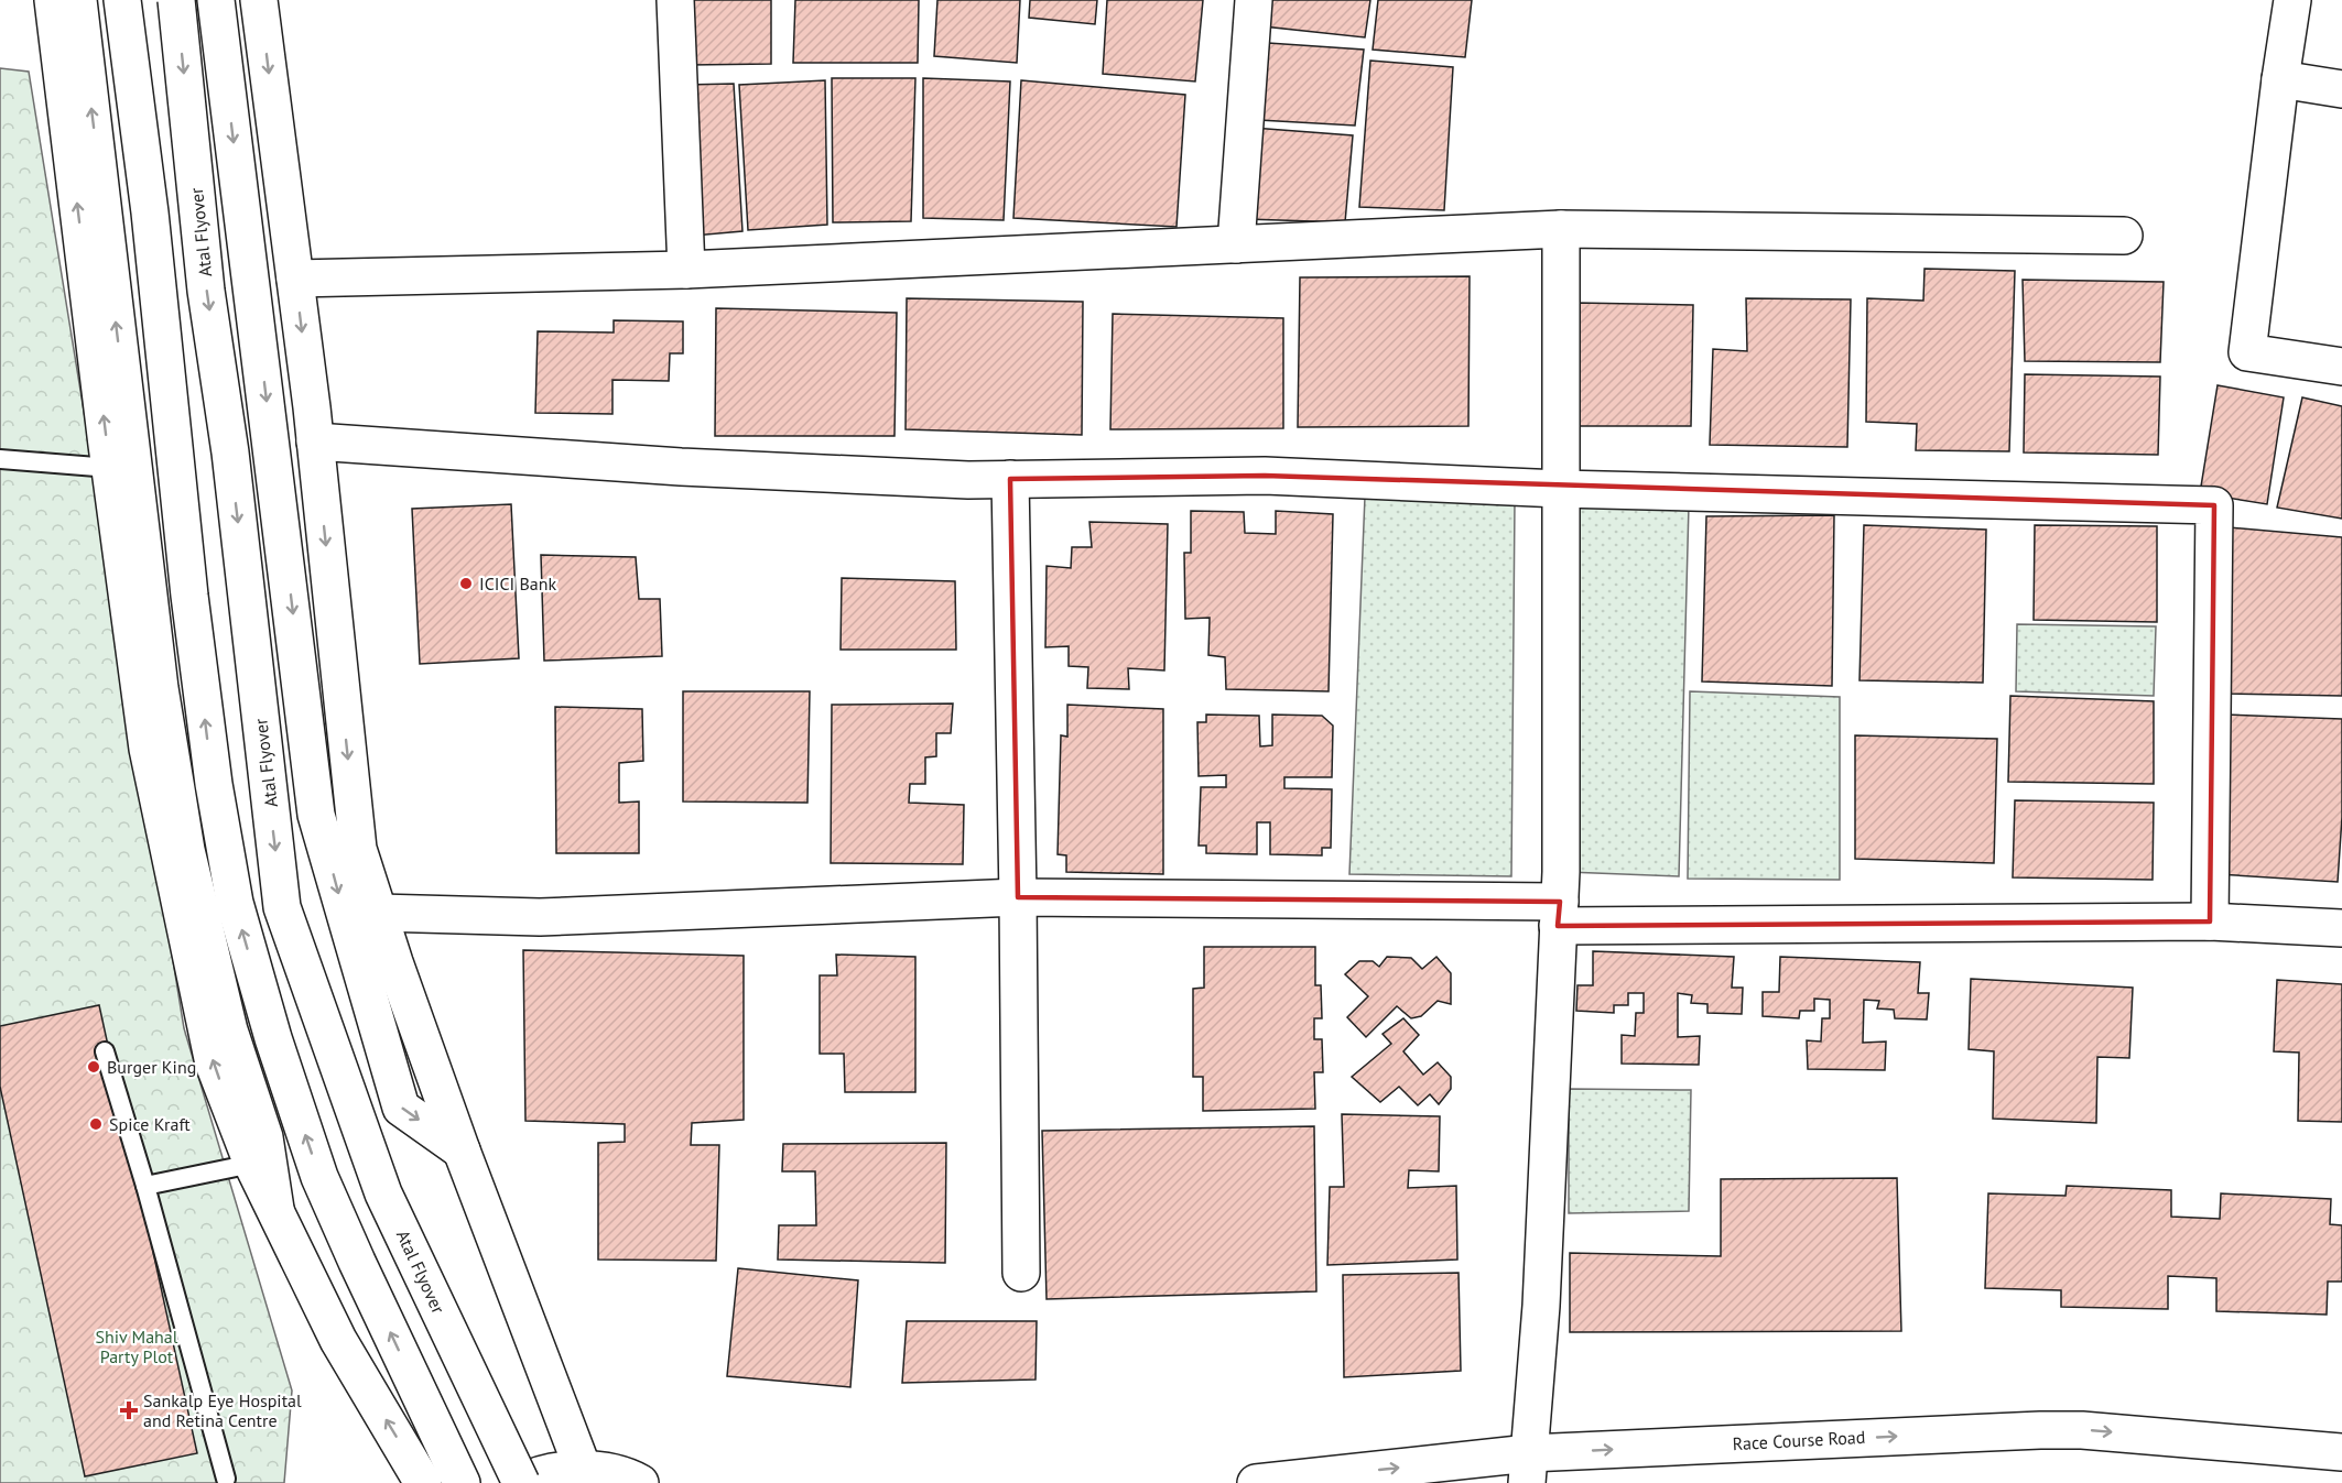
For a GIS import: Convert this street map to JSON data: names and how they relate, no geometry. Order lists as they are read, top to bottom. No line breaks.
{"streets":{"street":["Atal Flyover","Race Course Road"]},"one_way":["Race Course Road"],"parks":["Shiv Mahal Party Plot"],"places":{"other":["ICICI Bank","Burger King","Spice Kraft"],"health":["Sankalp Eye Hospital and Retina Centre"]}}
